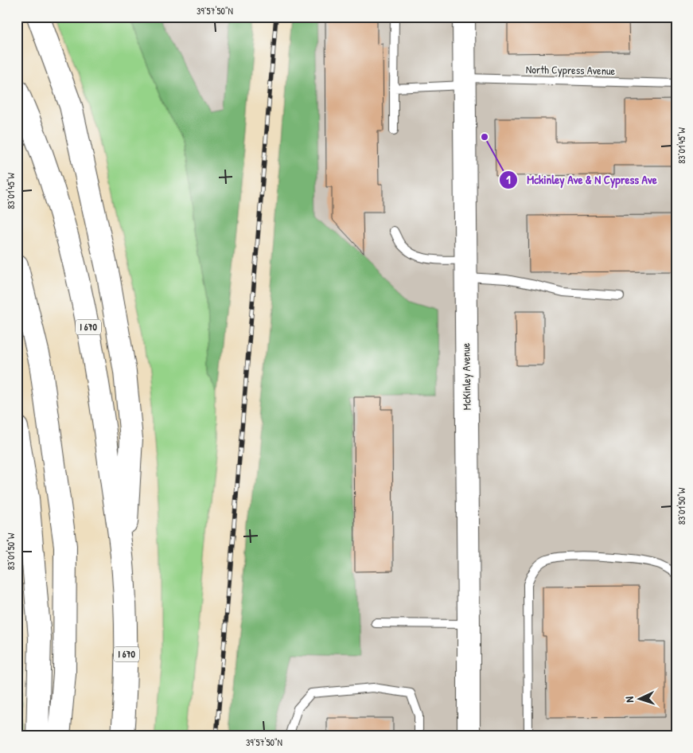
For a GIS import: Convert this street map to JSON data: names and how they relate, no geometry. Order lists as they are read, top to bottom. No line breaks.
{"streets":{"main road":["I 670","McKinley Avenue"],"lane":["North Cypress Avenue"]},"crossings":[["North Cypress Avenue","McKinley Avenue"]],"places":["Mckinley Ave & N Cypress Ave"],"north":"left","coordinates":["39°57'50\"N","83°01'45\"W","83°01'50\"W"]}
